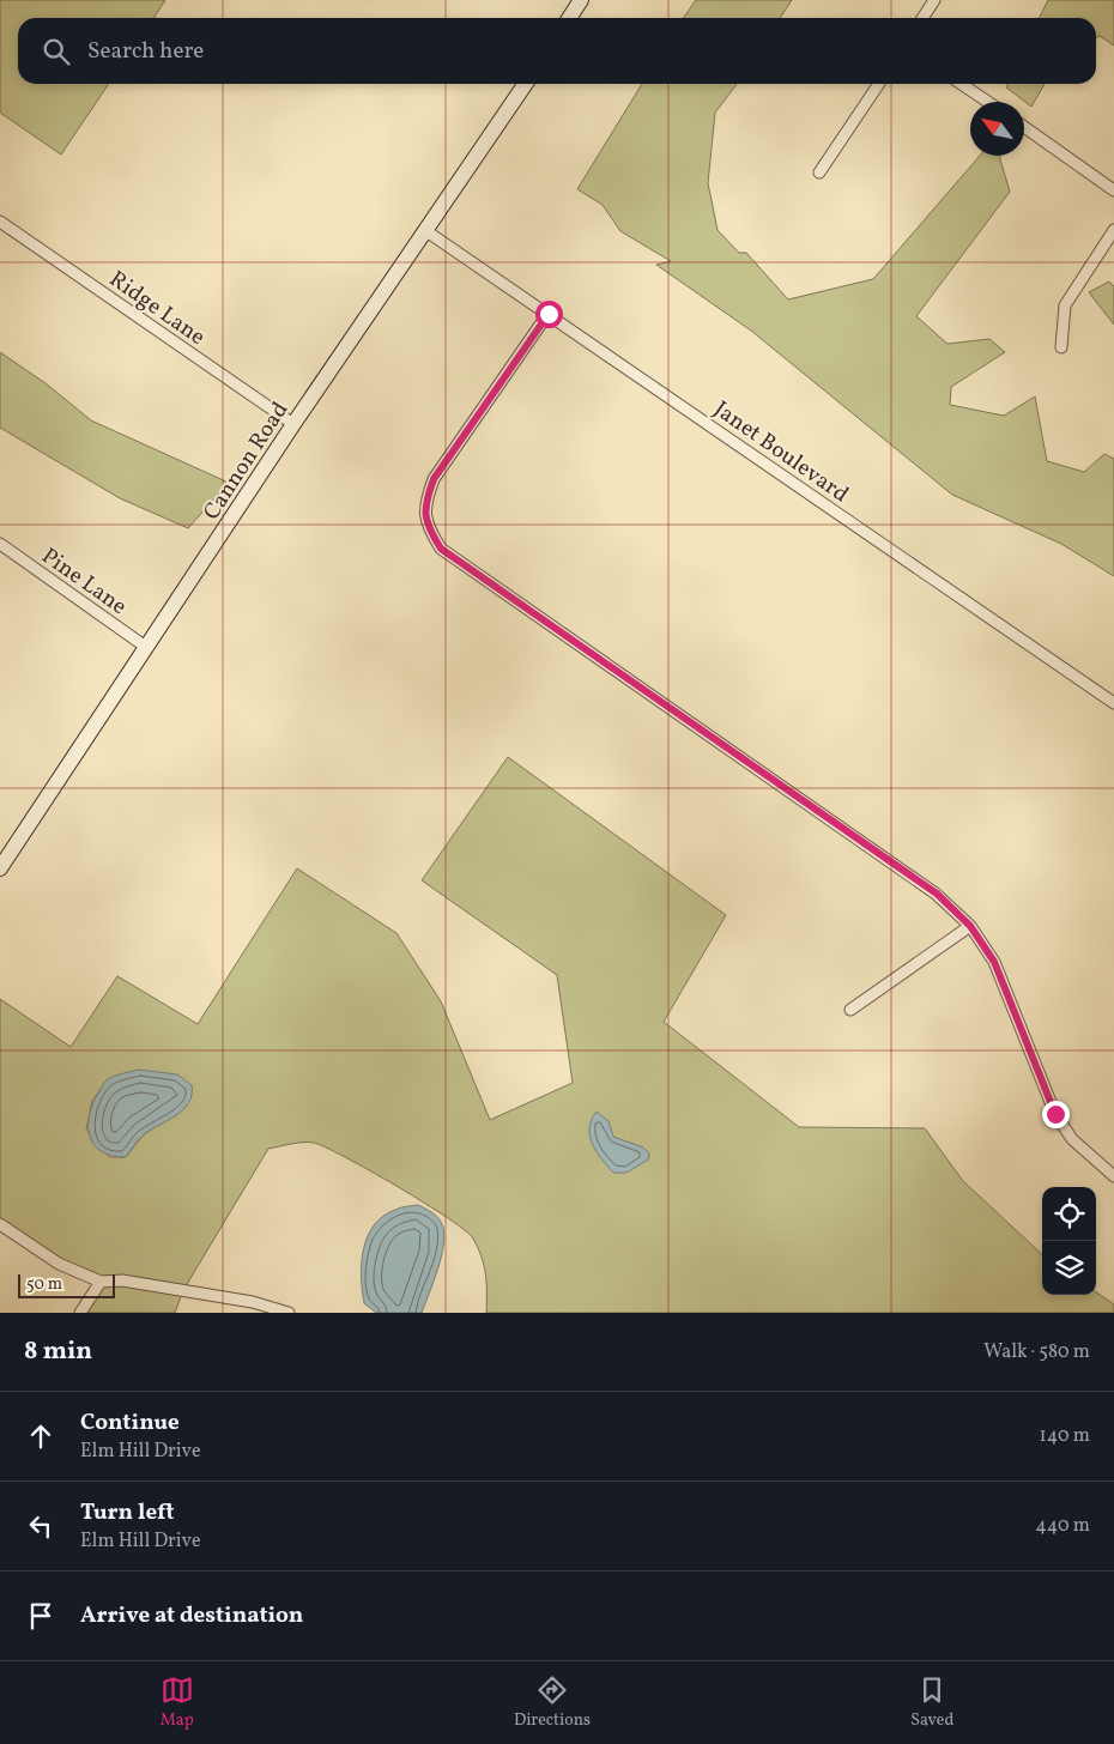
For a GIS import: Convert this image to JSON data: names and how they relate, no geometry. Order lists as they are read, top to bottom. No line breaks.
{"streets":{"main road":["Cannon Road"],"street":["Ridge Lane","Janet Boulevard","Pine Lane"]},"crossings":[["Ridge Lane","Cannon Road"],["Janet Boulevard","Cannon Road"],["Cannon Road","Pine Lane"]],"scale_bar":"50 m","north":"top left","page":{"search":"Search here","scale":"50 m","heading":["8 min","Walk · 580 m"],"list":[["Continue","Elm Hill Drive","140 m"],["Turn left","Elm Hill Drive","440 m"],"Arrive at destination"],"nav":["Map","Directions","Saved"]}}
